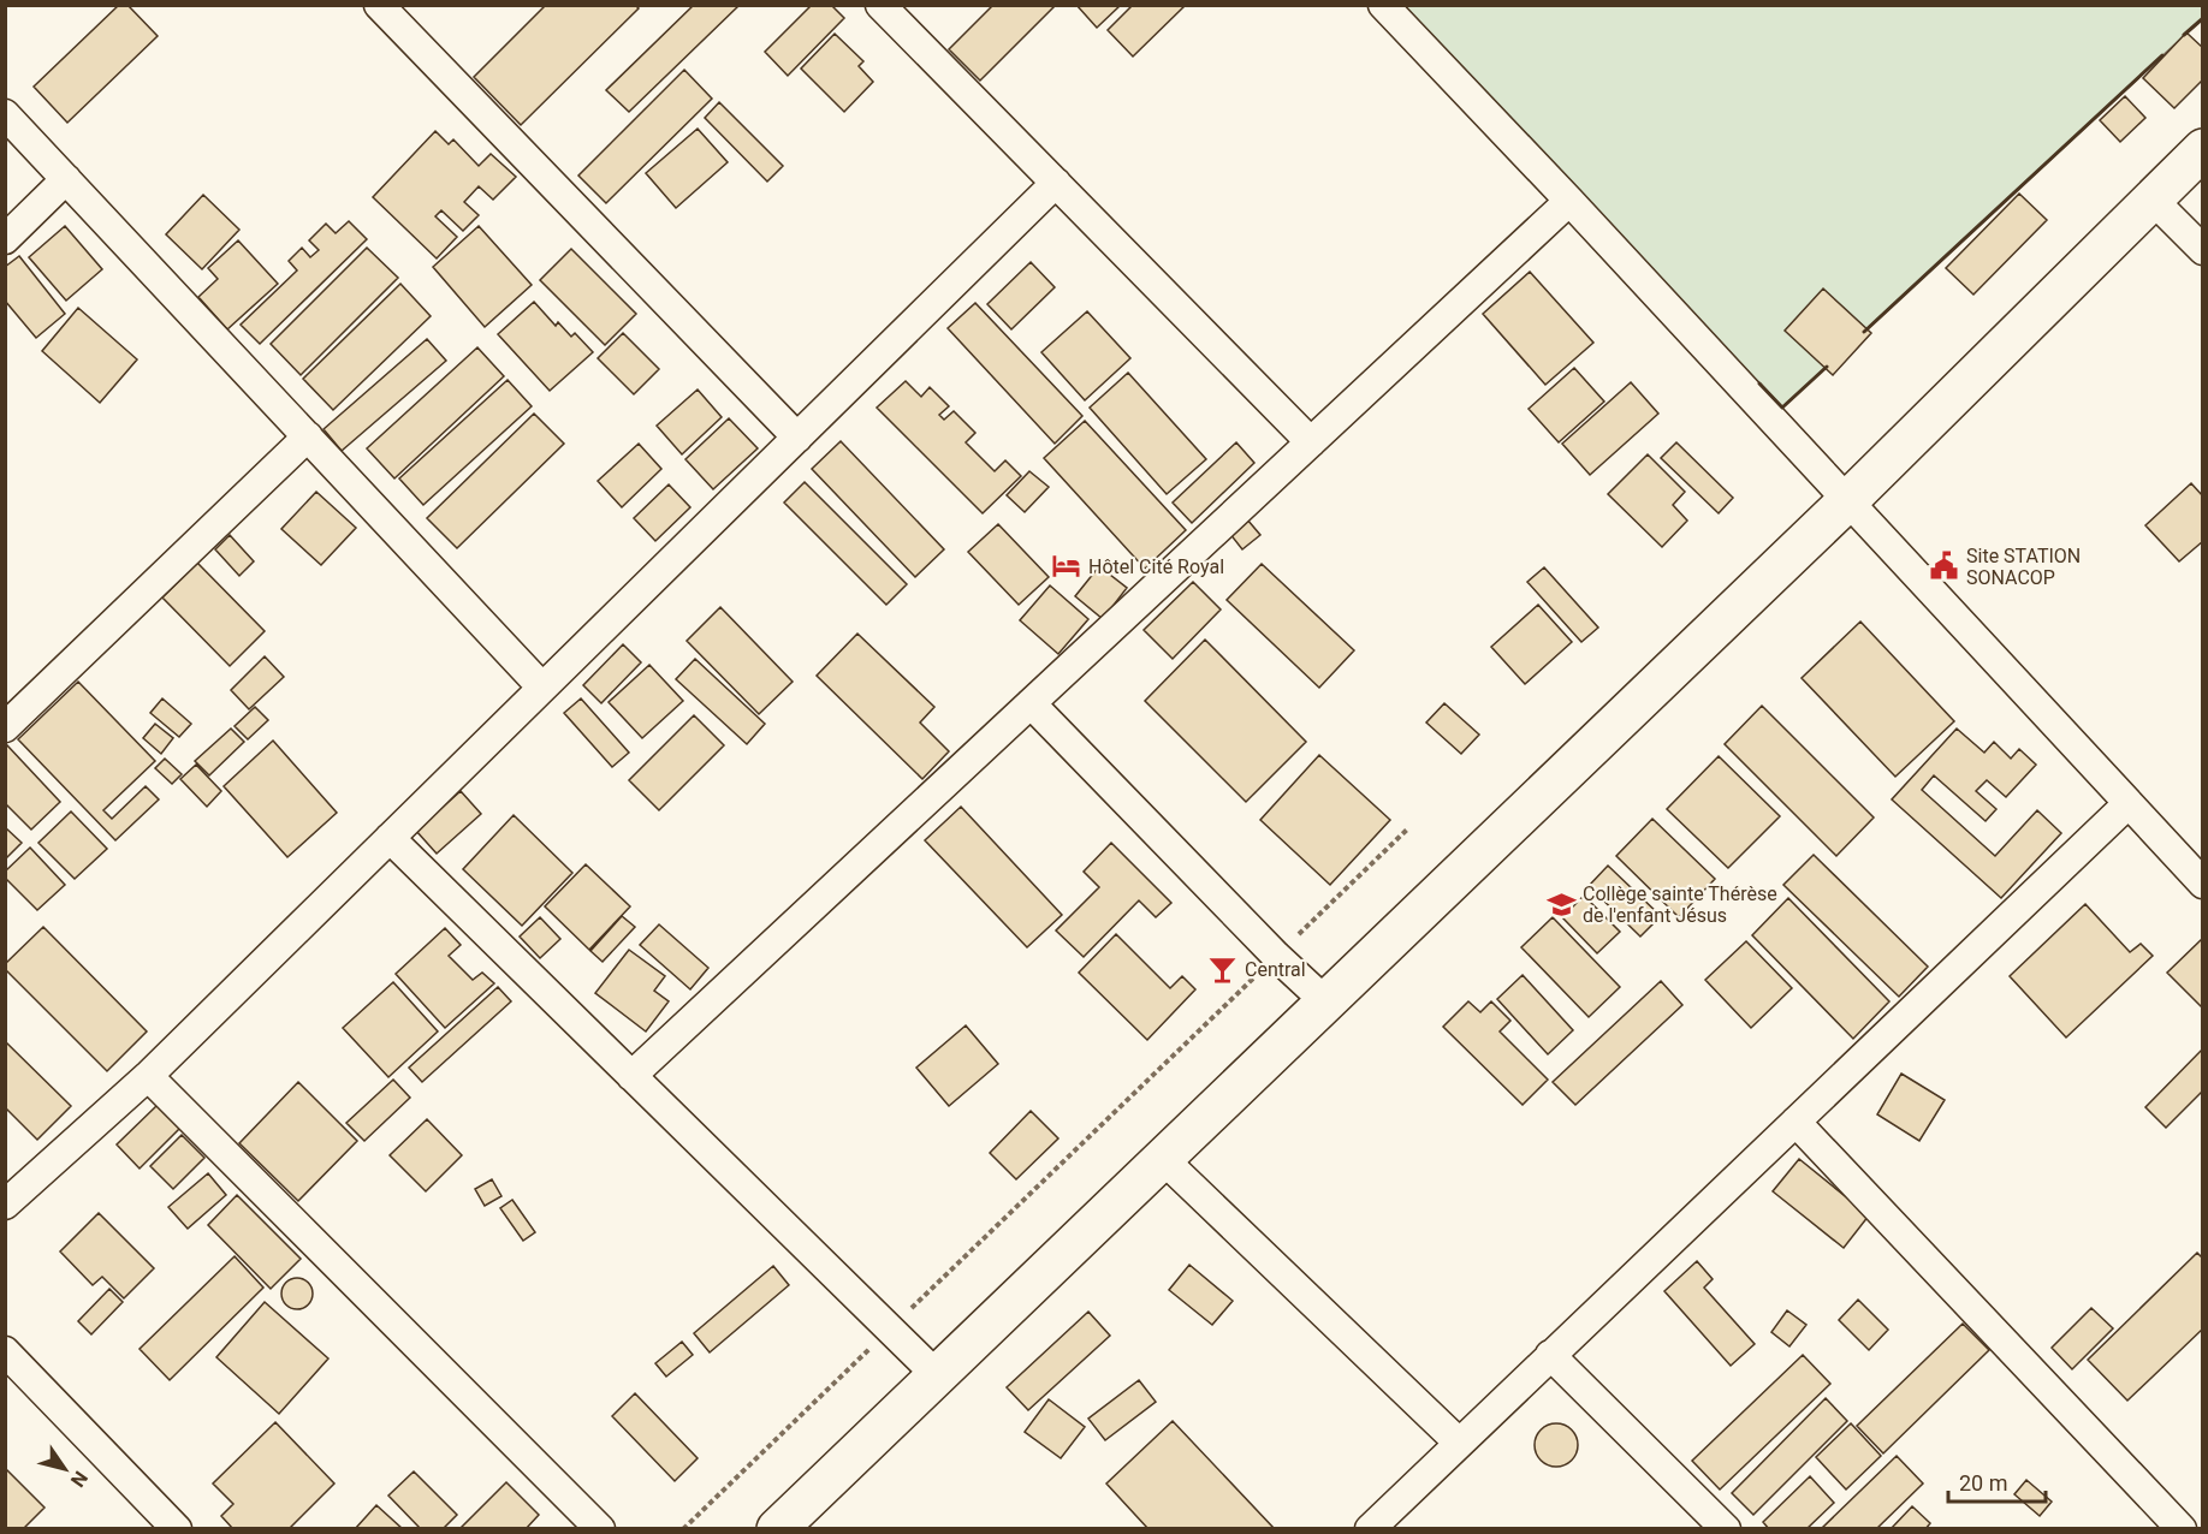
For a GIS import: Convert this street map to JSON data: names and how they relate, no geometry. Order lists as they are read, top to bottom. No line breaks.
{"places":{"hotel":["Hôtel Cité Royal"],"public building":["Site STATION SONACOP"],"school or university":["Collège sainte Thérèse de l'enfant Jésus"],"bar":["Central"]},"scale_bar":"20 m","north":"bottom right"}
